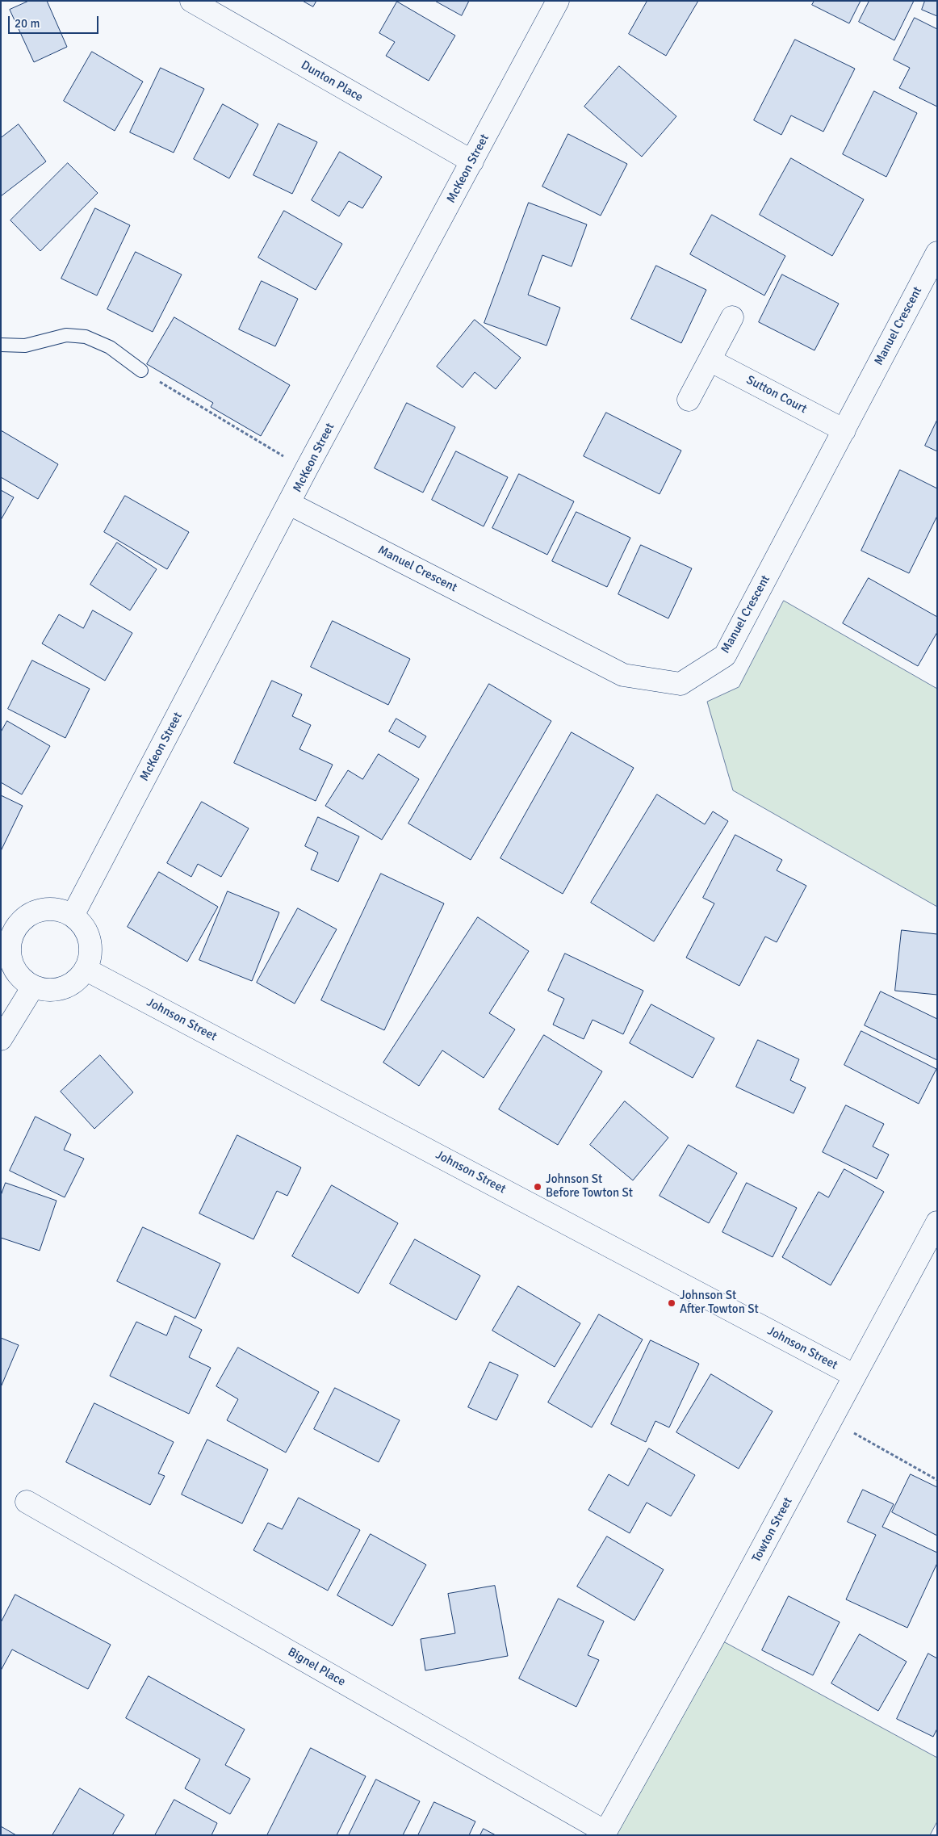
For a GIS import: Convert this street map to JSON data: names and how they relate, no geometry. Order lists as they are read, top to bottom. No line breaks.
{"streets":{"street":["Dunton Place","McKeon Street","Manuel Crescent","Sutton Court","Johnson Street","Towton Street","Bignel Place"]},"crossings":[["Dunton Place","McKeon Street"],["McKeon Street","Manuel Crescent"],["McKeon Street","Johnson Street"],["Manuel Crescent","Sutton Court"],["Johnson Street","Towton Street"],["Towton Street","Bignel Place"]],"places":["Johnson St Before Towton St","Johnson St After Towton St"],"scale_bar":"20 m"}
